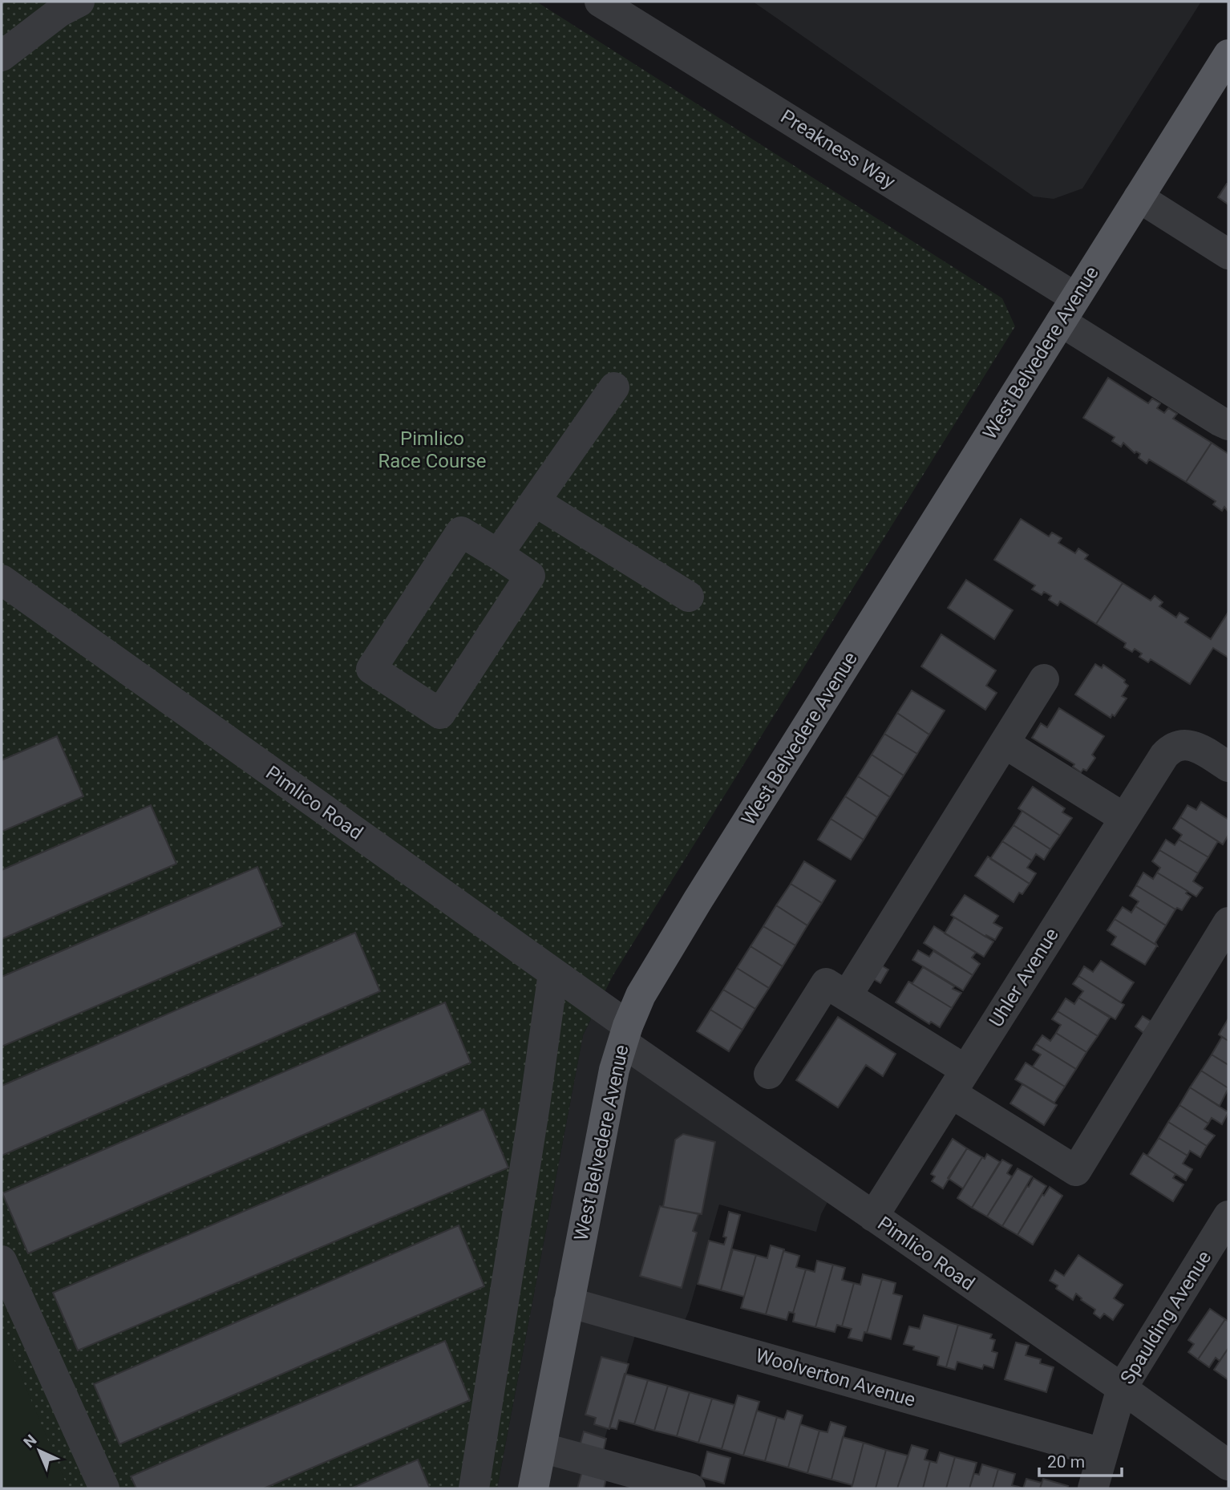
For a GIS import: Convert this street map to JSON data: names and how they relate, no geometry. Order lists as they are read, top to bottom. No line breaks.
{"streets":{"main road":["West Belvedere Avenue"],"street":["Preakness Way","Pimlico Road","Uhler Avenue","Spaulding Avenue","Woolverton Avenue"]},"crossings":[["Preakness Way","West Belvedere Avenue"],["West Belvedere Avenue","Pimlico Road"],["West Belvedere Avenue","Woolverton Avenue"],["Pimlico Road","Uhler Avenue"],["Pimlico Road","Spaulding Avenue"],["Spaulding Avenue","Woolverton Avenue"]],"parks":["Pimlico Race Course"],"scale_bar":"20 m","north":"top left"}
